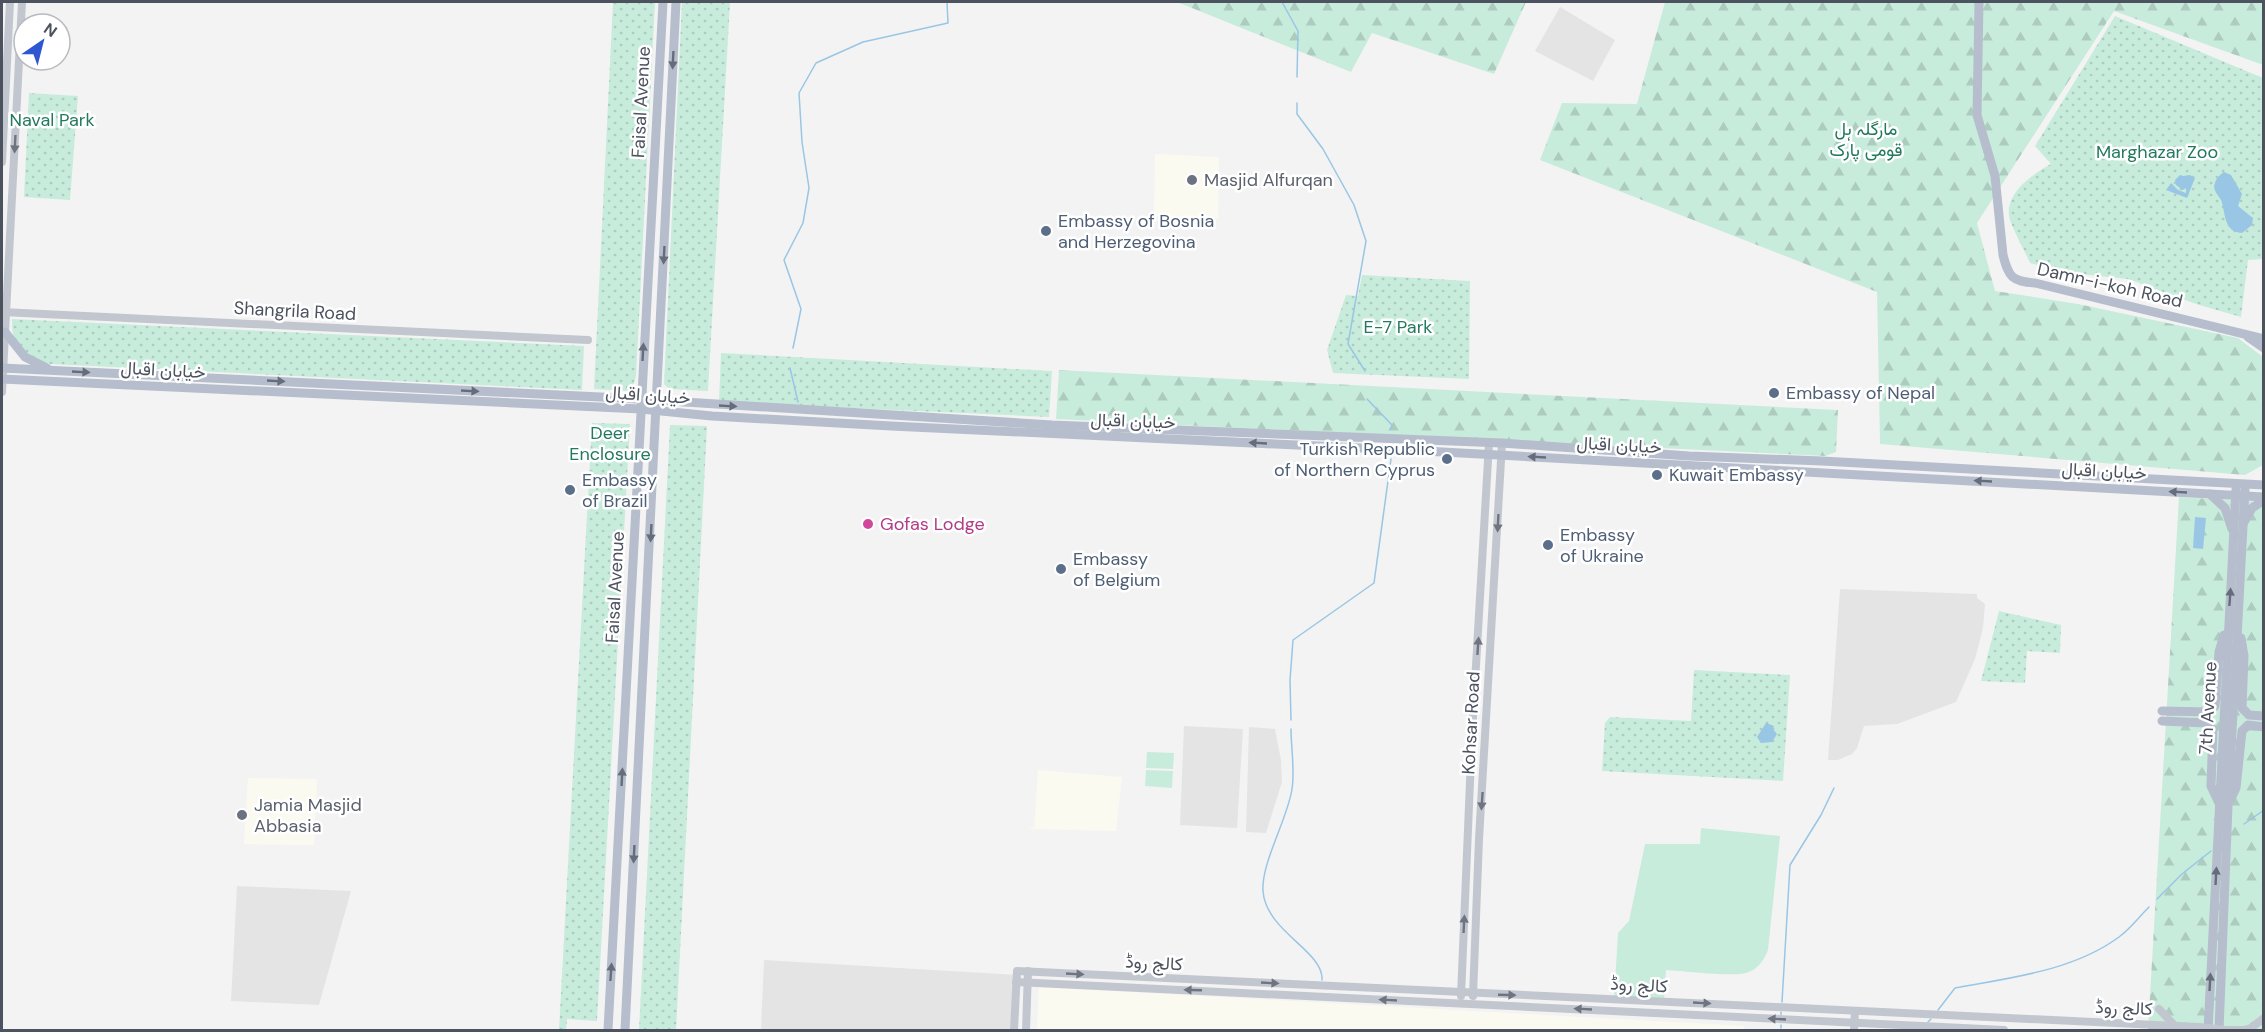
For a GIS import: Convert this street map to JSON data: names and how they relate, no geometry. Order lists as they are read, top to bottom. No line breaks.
{"streets":{"main road":["Faisal Avenue","Damn-i-koh Road","خیابان اقبال","7th Avenue"],"street":["Shangrila Road","Kohsar Road","کالج روڈ"]},"crossings":[["Faisal Avenue","خیابان اقبال"],["خیابان اقبال","7th Avenue"],["خیابان اقبال","Kohsar Road"],["7th Avenue","کالج روڈ"],["Kohsar Road","کالج روڈ"]],"parks":["Naval Park","مارگلہ ہل قومی پارک","Marghazar Zoo","E-7 Park","Deer Enclosure"],"places":["Masjid Alfurqan","Embassy of Bosnia and Herzegovina","Embassy of Nepal","Turkish Republic of Northern Cyprus","Kuwait Embassy","Embassy of Brazil","Gofas Lodge","Embassy of Ukraine","Embassy of Belgium","Jamia Masjid Abbasia"],"north":"top right"}
